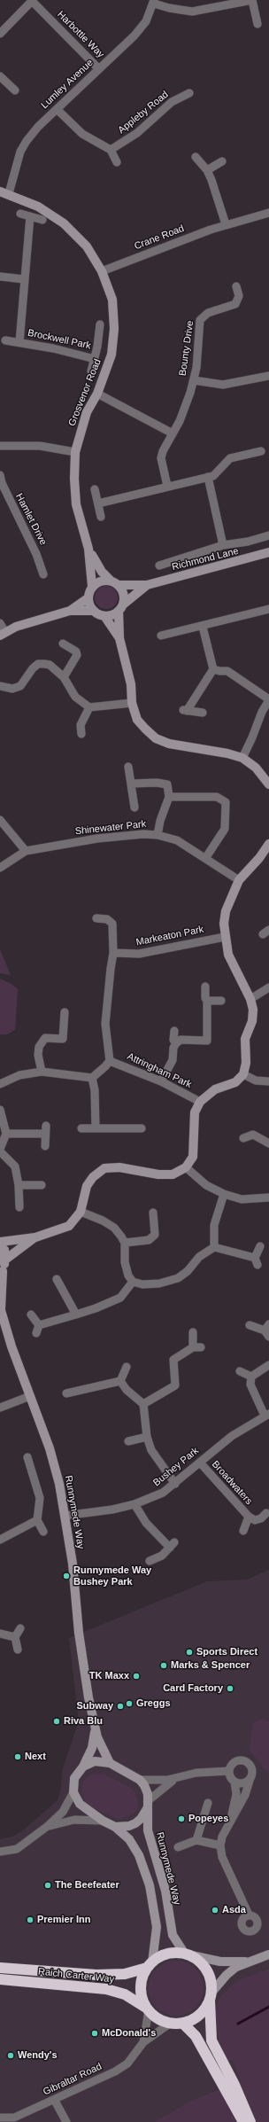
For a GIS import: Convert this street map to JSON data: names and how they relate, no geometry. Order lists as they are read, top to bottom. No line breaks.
{"streets":{"highway":["Raich Carter Way"],"street":["Harbottle Way","Lumley Avenue","Appleby Road","Crane Road","Brockwell Park","Bounty Drive","Grosvenor Road","Hamlet Drive","Richmond Lane","Shinewater Park","Markeaton Park","Attringham Park","Bushey Park","Broadwaters","Runnymede Way","Gibraltar Road"]},"crossings":[["Harbottle Way","Lumley Avenue"],["Lumley Avenue","Grosvenor Road"],["Crane Road","Grosvenor Road"],["Grosvenor Road","Richmond Lane"],["Bushey Park","Broadwaters"],["Bushey Park","Runnymede Way"],["Runnymede Way","Raich Carter Way"],["Runnymede Way","Gibraltar Road"],["Raich Carter Way","Gibraltar Road"]],"places":["Runnymede Way Bushey Park","Sports Direct","Marks & Spencer","TK Maxx","Card Factory","Greggs","Subway","Riva Blu","Next","Popeyes","The Beefeater","Asda","Premier Inn","McDonald's","Wendy's"]}
